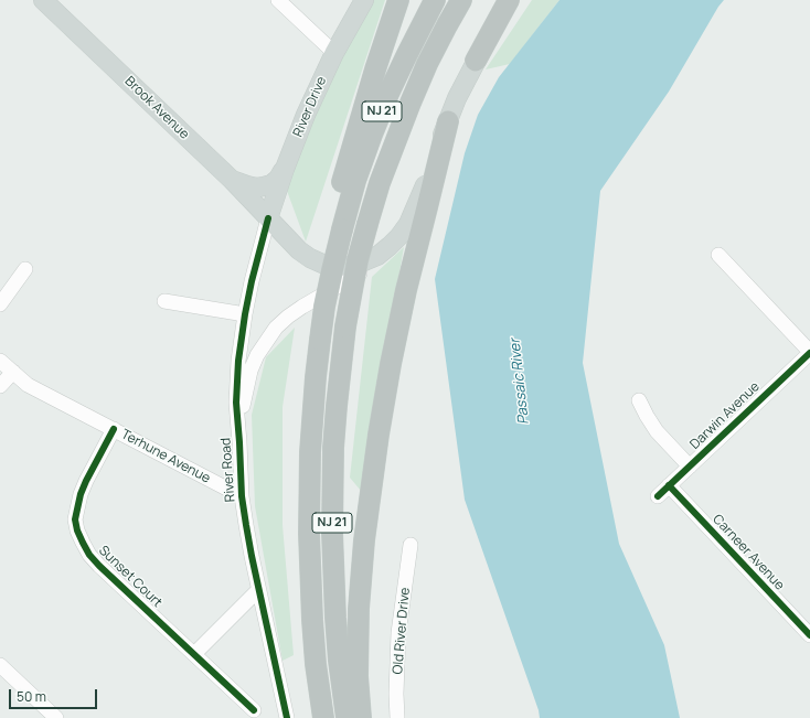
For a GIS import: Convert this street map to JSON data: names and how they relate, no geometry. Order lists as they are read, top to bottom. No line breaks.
{"streets":{"highway":["NJ 21"],"main road":["River Drive","Brook Avenue"],"street":["Darwin Avenue","Terhune Avenue","River Road","Carneer Avenue","Sunset Court","Old River Drive"]},"crossings":[["River Drive","Brook Avenue"],["River Drive","River Road"],["Brook Avenue","River Road"],["Darwin Avenue","Carneer Avenue"],["Terhune Avenue","River Road"],["Terhune Avenue","Sunset Court"]],"water":["Passaic River"],"scale_bar":"50 m"}
